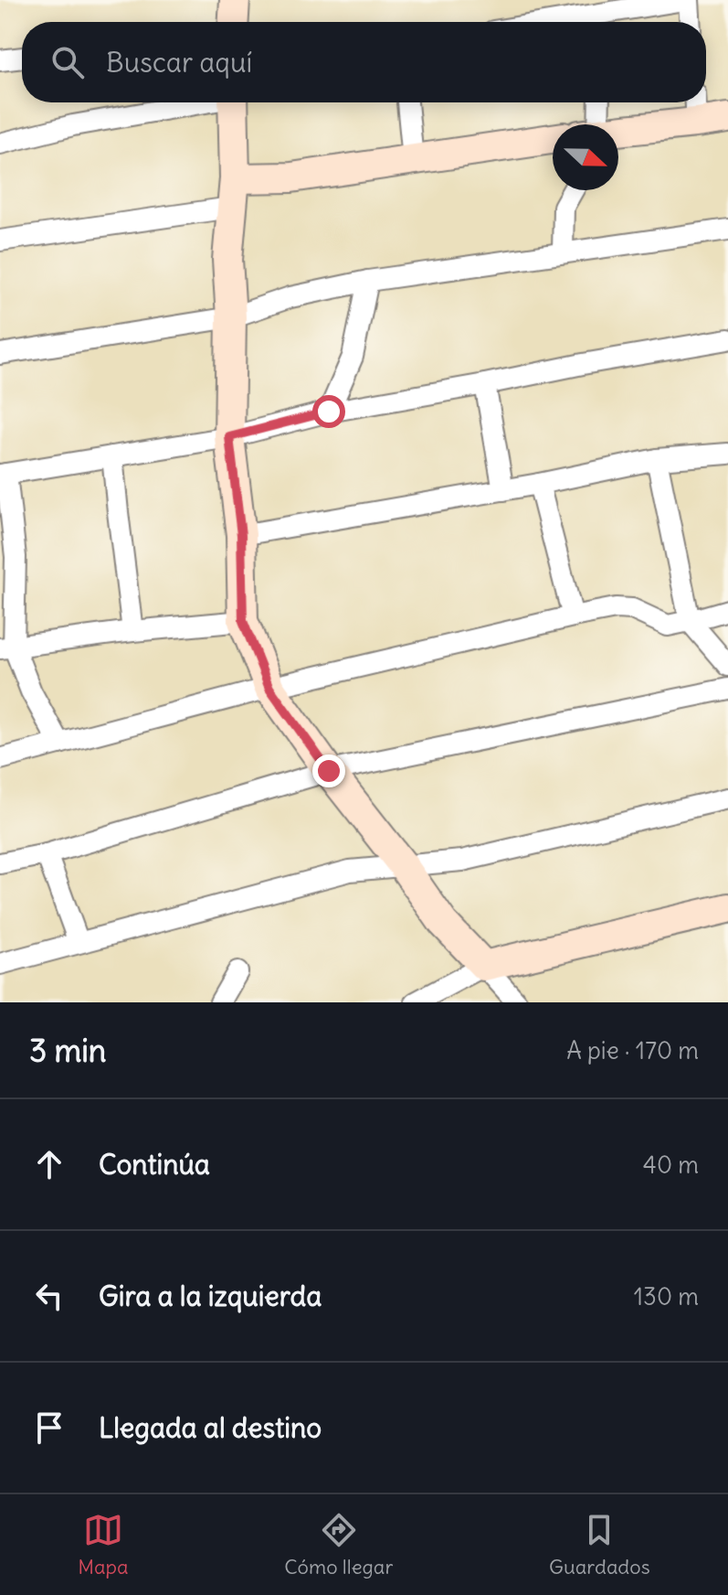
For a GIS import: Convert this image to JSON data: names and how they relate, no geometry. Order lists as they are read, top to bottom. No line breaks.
{"north":"right","page":{"search":"Buscar aquí","heading":["3 min","A pie · 170 m"],"list":[["Continúa","40 m"],["Gira a la izquierda","130 m"],"Llegada al destino"],"nav":["Mapa","Cómo llegar","Guardados"]}}
